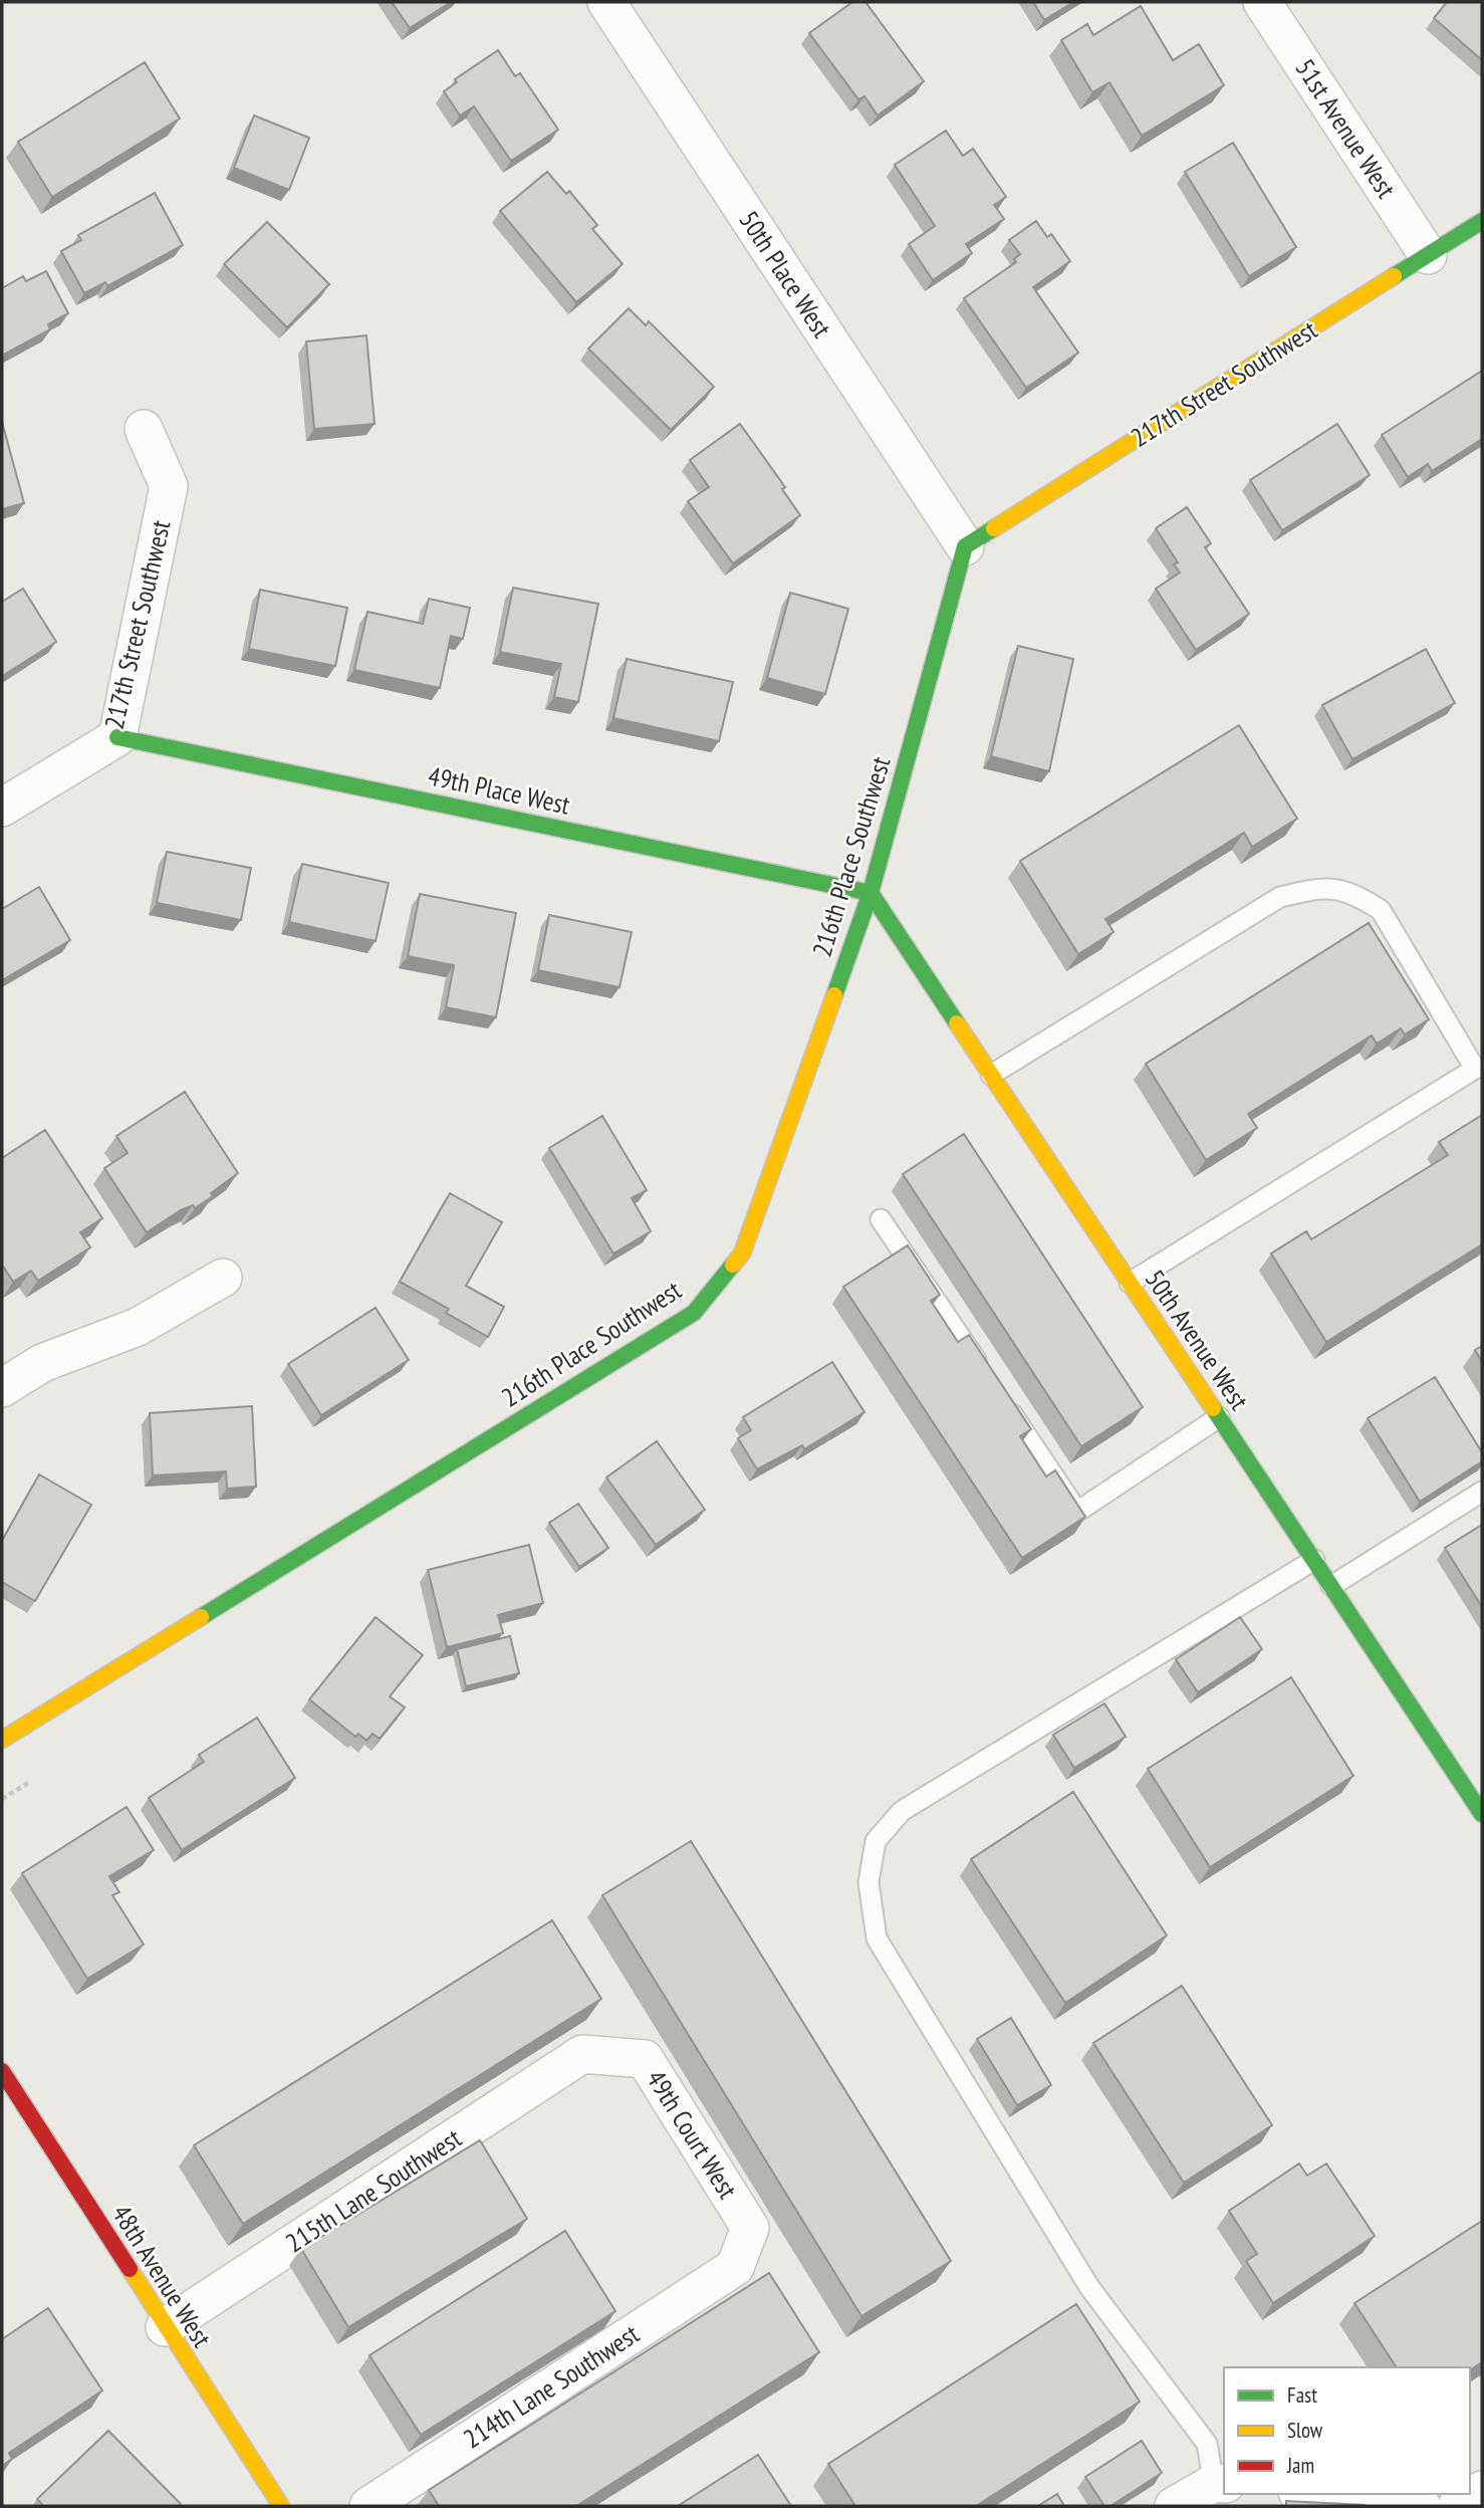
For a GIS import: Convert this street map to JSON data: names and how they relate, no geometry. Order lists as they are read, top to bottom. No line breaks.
{"streets":{"street":["51st Avenue West","50th Place West","217th Street Southwest","49th Place West","216th Place Southwest","50th Avenue West","49th Court West","215th Lane Southwest","48th Avenue West","214th Lane Southwest"]},"crossings":[["51st Avenue West","217th Street Southwest"],["50th Place West","217th Street Southwest"],["50th Place West","216th Place Southwest"],["217th Street Southwest","49th Place West"],["217th Street Southwest","216th Place Southwest"],["49th Place West","216th Place Southwest"],["49th Place West","50th Avenue West"],["216th Place Southwest","50th Avenue West"],["49th Court West","215th Lane Southwest"],["49th Court West","214th Lane Southwest"],["215th Lane Southwest","48th Avenue West"]],"legend":["Fast","Slow","Jam"]}
